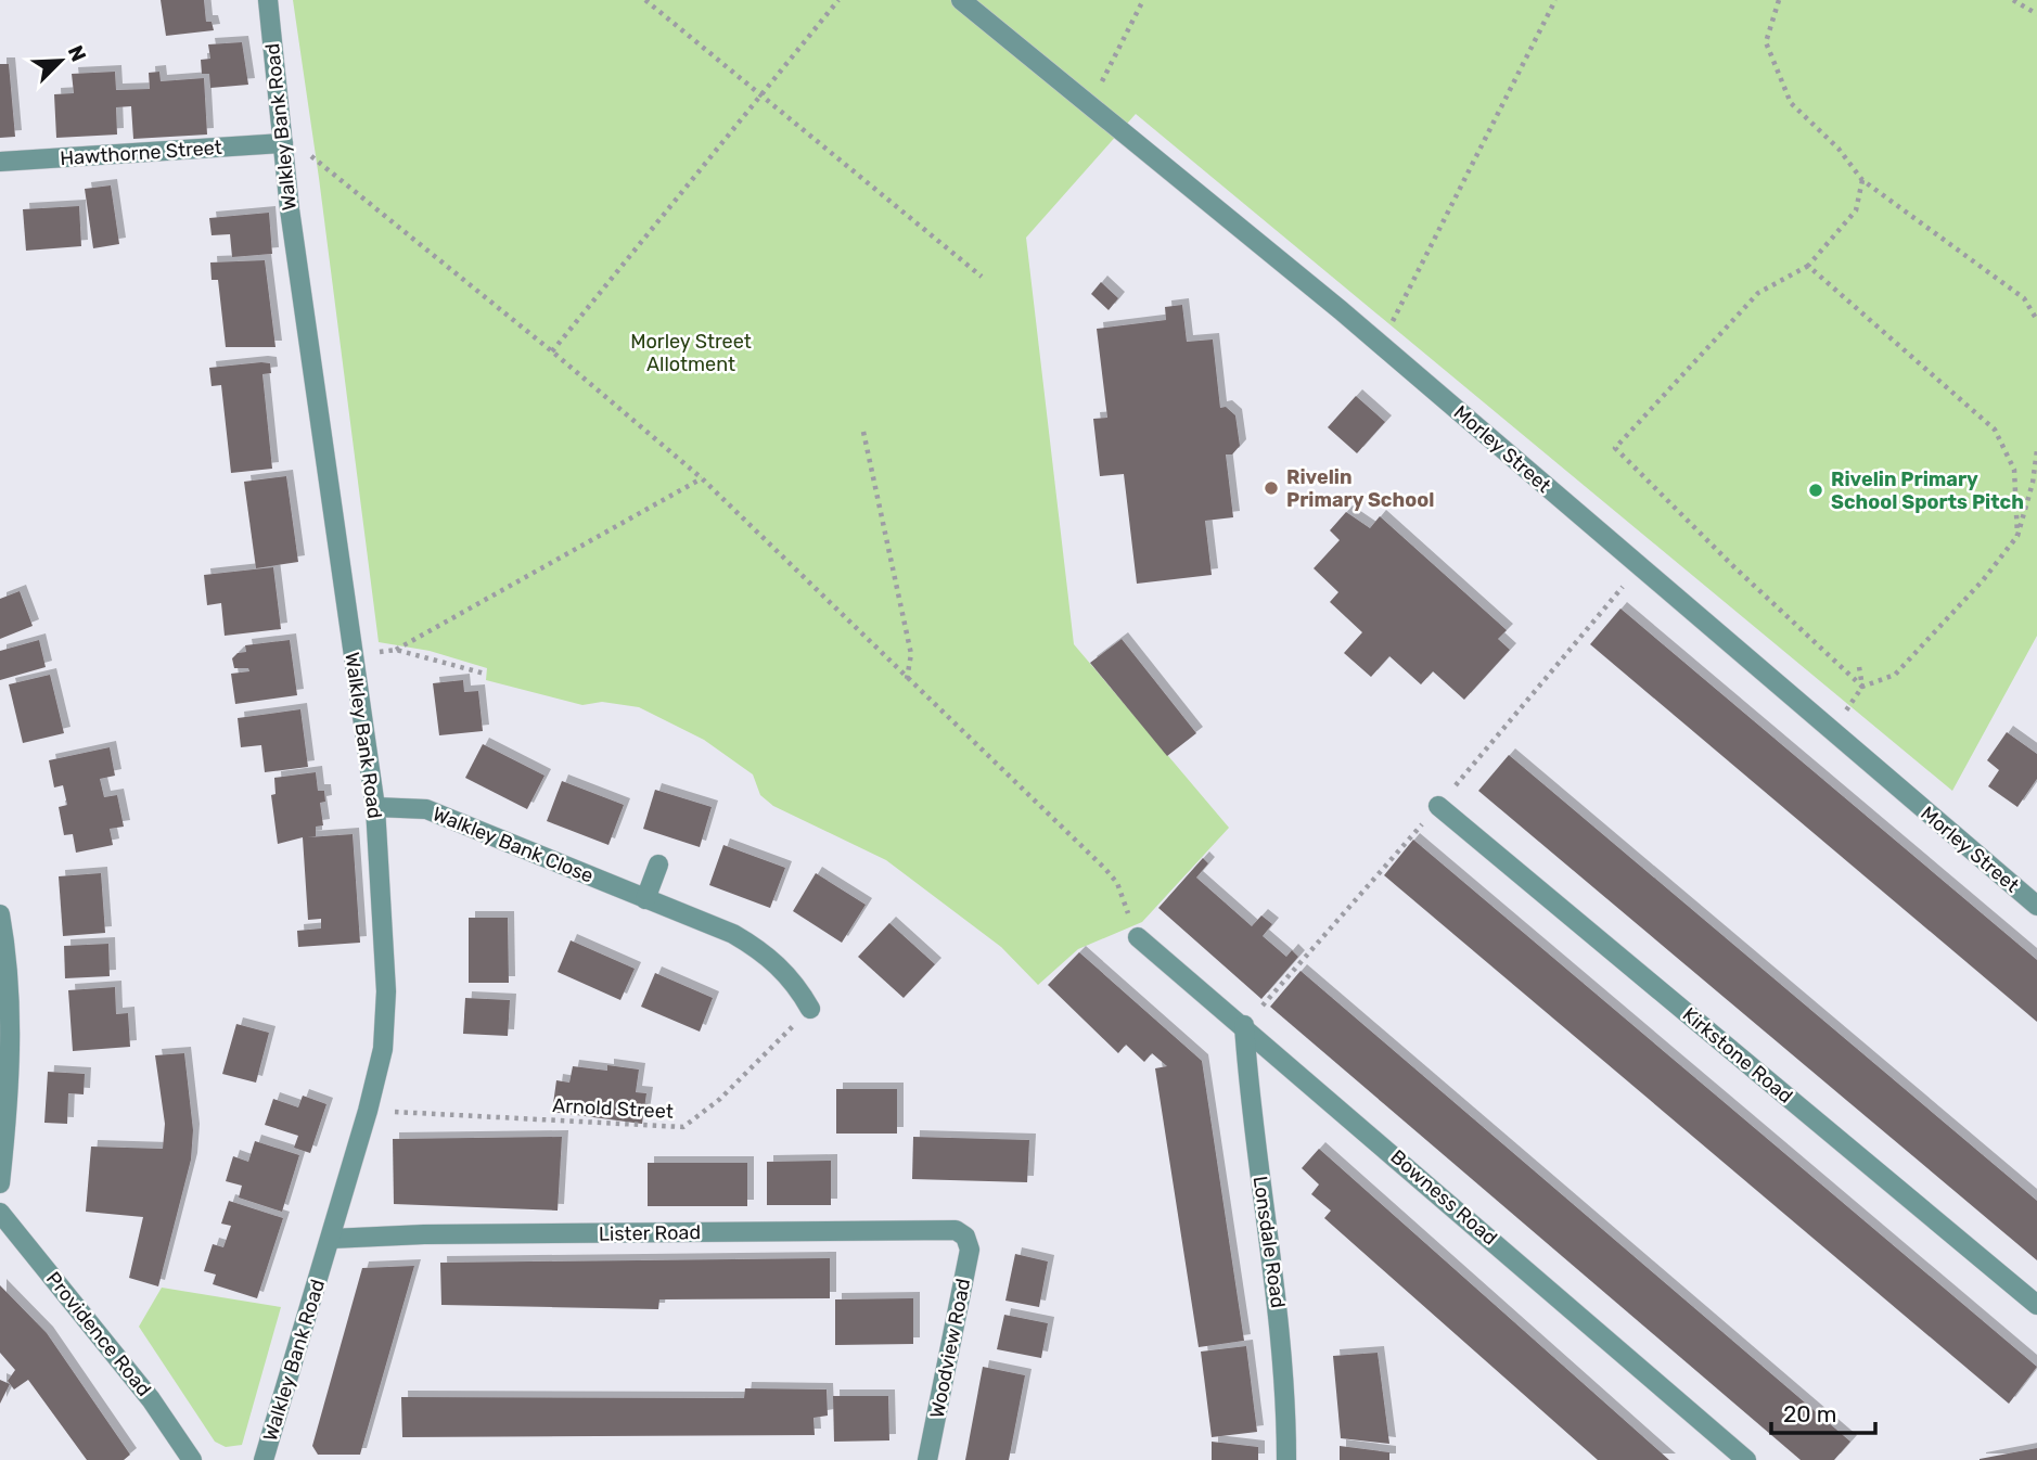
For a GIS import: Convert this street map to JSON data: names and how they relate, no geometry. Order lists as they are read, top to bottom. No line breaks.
{"streets":{"street":["Walkley Bank Road","Hawthorne Street","Morley Street","Walkley Bank Close","Kirkstone Road","Bowness Road","Lister Road","Lonsdale Road","Providence Road","Woodview Road"],"path":["Arnold Street"]},"crossings":[["Walkley Bank Road","Hawthorne Street"],["Walkley Bank Road","Walkley Bank Close"],["Walkley Bank Road","Arnold Street"],["Walkley Bank Road","Lister Road"],["Walkley Bank Close","Arnold Street"],["Bowness Road","Lonsdale Road"],["Lister Road","Woodview Road"]],"parks":["Morley Street Allotment"],"places":["Rivelin Primary School","Rivelin Primary School Sports Pitch"],"scale_bar":"20 m","north":"top right"}
